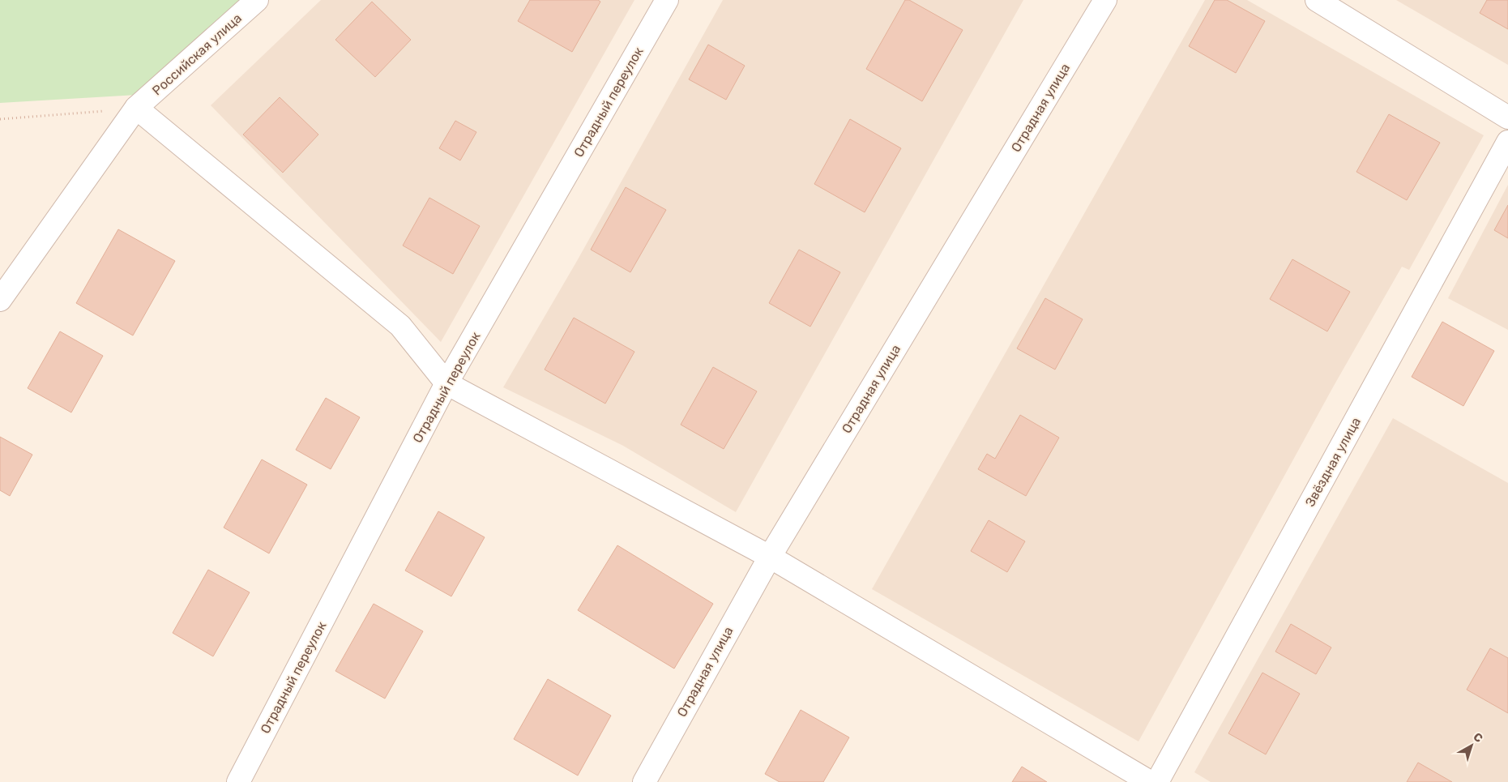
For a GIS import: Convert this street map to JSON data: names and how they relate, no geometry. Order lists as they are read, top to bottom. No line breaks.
{"streets":{"street":["Российская улица","Отрадный переулок","Отрадная улица","Звёздная улица"]},"north":"top right"}
